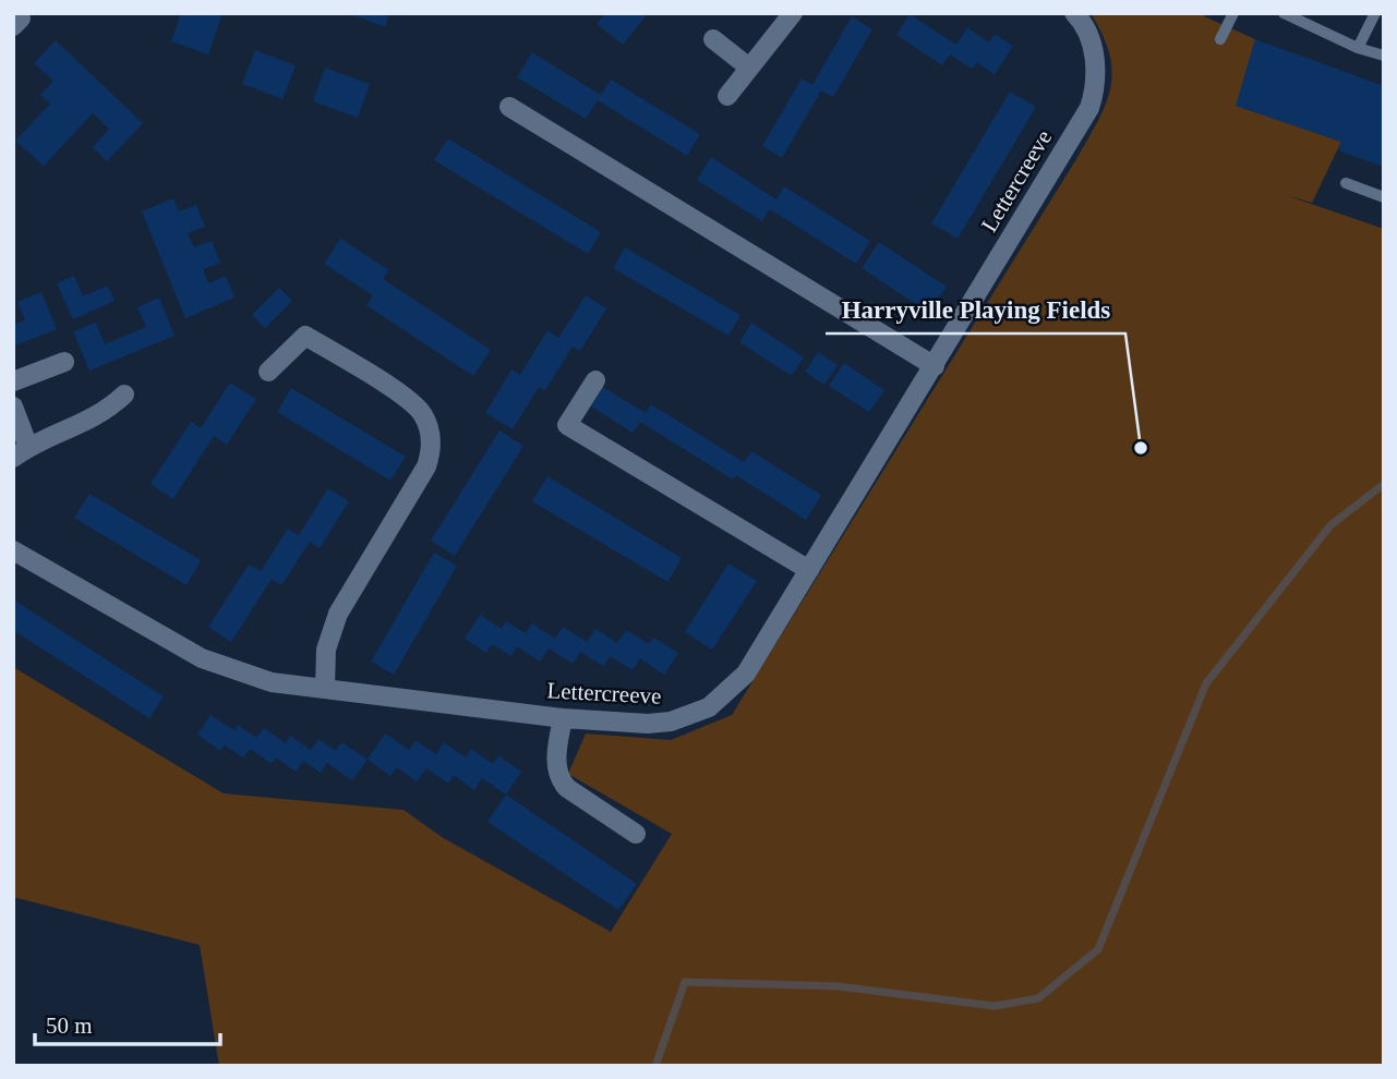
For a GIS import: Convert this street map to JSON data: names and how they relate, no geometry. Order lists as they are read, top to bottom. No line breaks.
{"streets":{"street":["Lettercreeve"]},"places":["Harryville Playing Fields"],"scale_bar":"50 m"}
